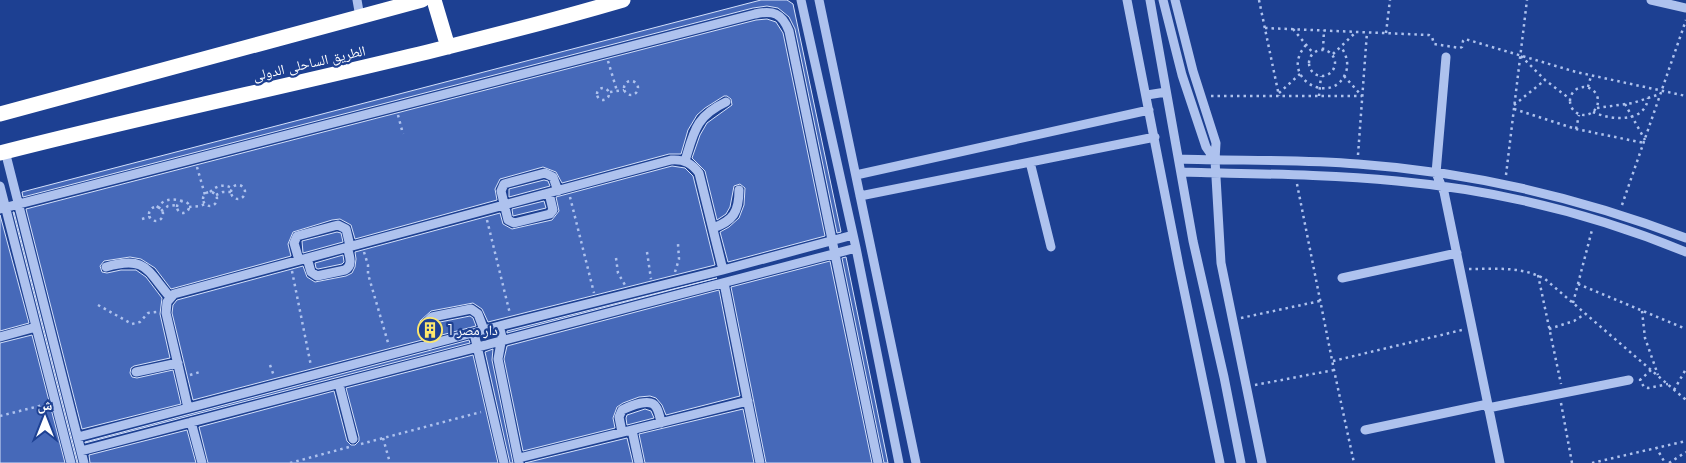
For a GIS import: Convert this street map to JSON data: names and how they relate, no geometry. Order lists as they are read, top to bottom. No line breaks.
{"streets":{"highway":["الطريق الساحلى الدولى"]},"places":{"building":["دار مصر 1"]},"north":"top"}
